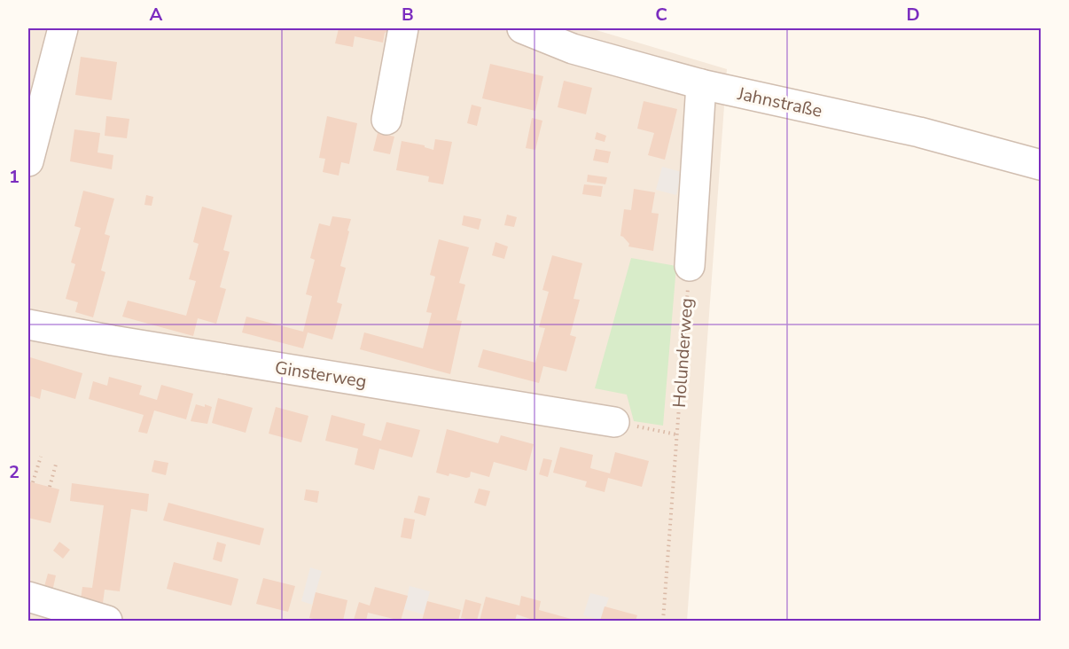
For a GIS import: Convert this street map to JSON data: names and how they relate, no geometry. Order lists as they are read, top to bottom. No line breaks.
{"streets":{"street":["Jahnstraße","Ginsterweg"],"path":["Holunderweg"]},"grid":{"columns":["A","B","C","D"],"rows":["1","2"]}}
